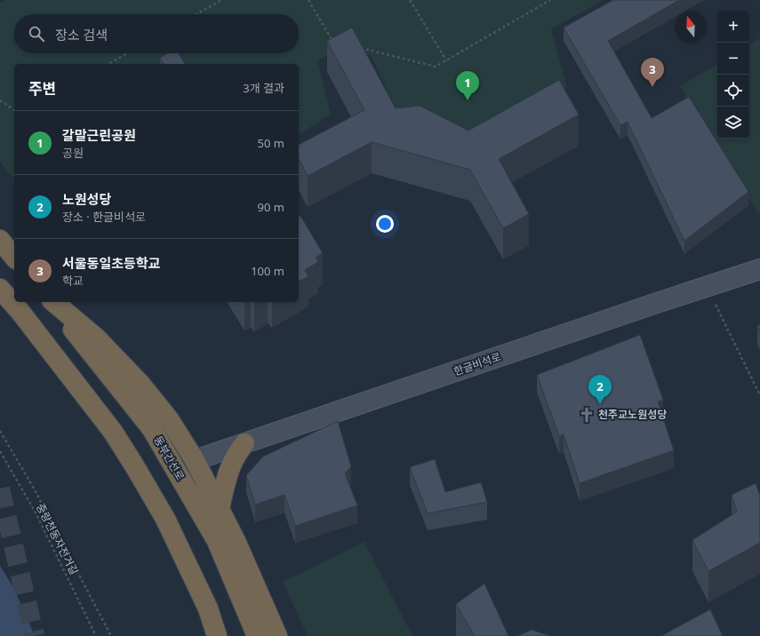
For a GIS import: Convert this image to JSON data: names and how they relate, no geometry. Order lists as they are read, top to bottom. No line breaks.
{"streets":{"highway":["동부간선로"],"main road":["한글비석로"],"path":["중랑천동자전거길"]},"places":{"church":["천주교노원성당"]},"north":"top","page":{"map_buttons":["+","−"],"search":"장소 검색","pins":["3","1","2"],"heading":["주변","3개 결과"],"list":[{"mark":"1","name":"갈말근린공원","note":"공원","value":"50 m"},{"mark":"2","name":"노원성당","note":"장소 · 한글비석로","value":"90 m"},{"mark":"3","name":"서울동일초등학교","note":"학교","value":"100 m"}]}}
